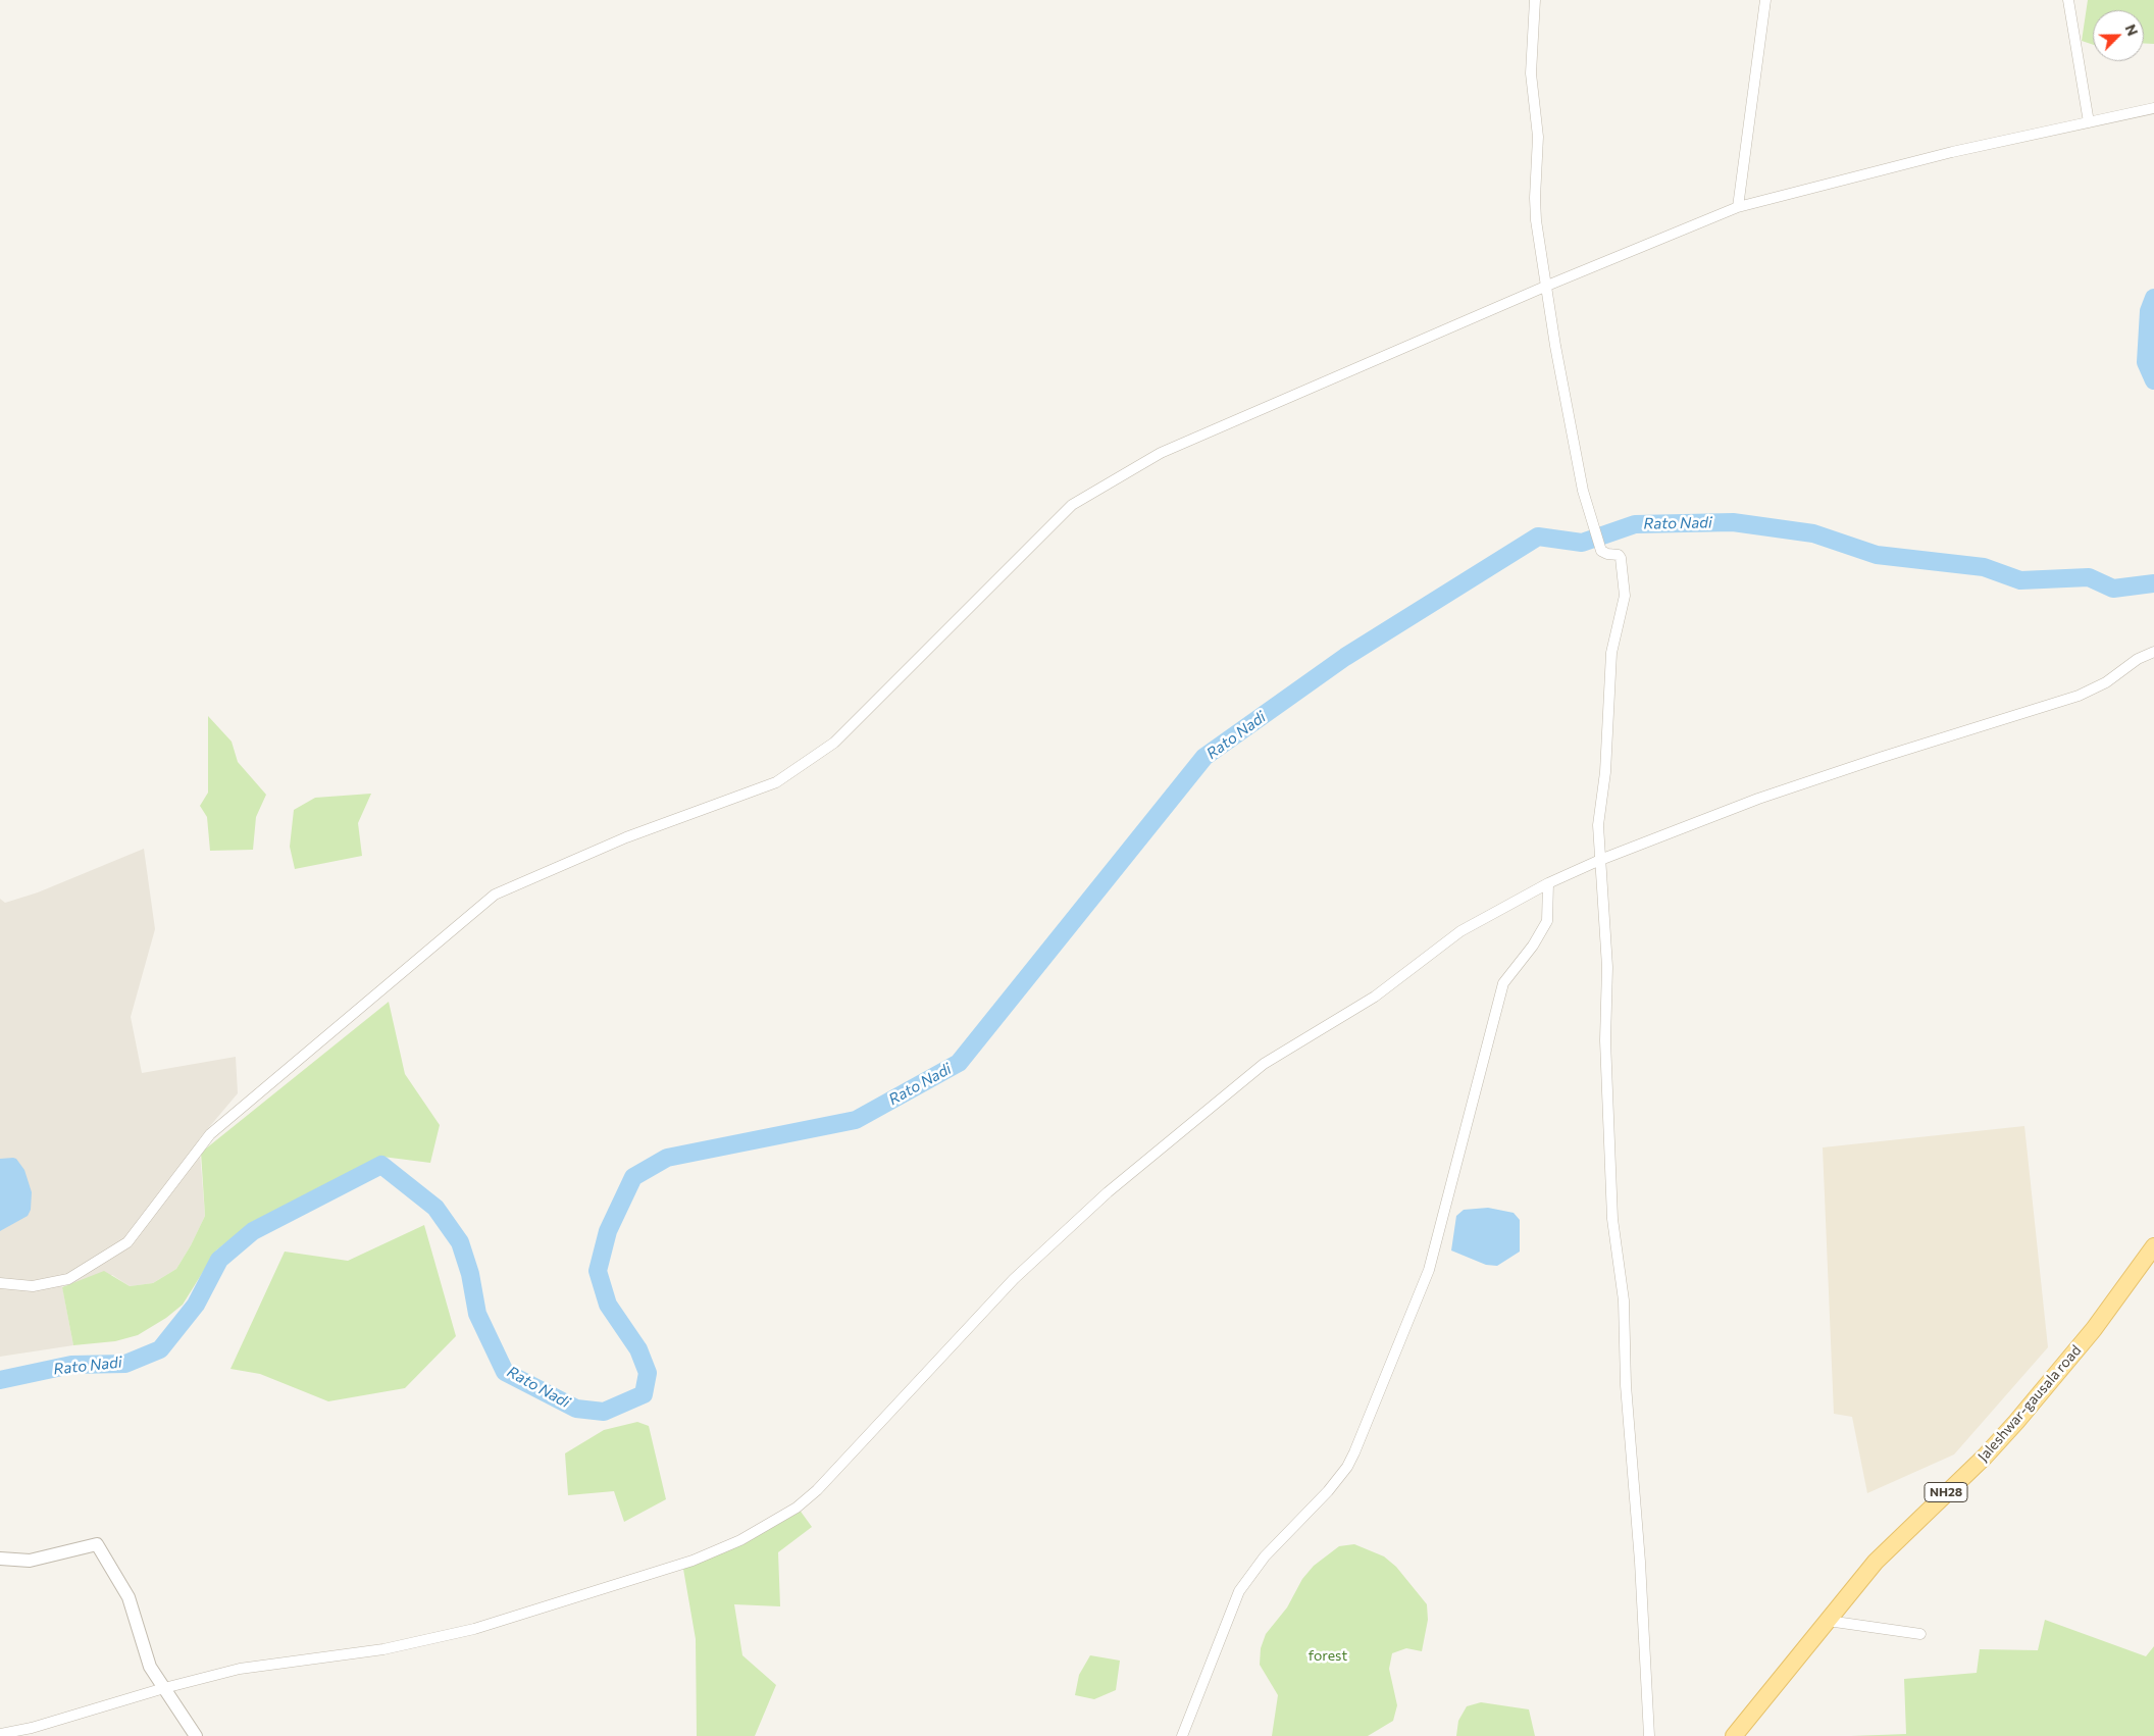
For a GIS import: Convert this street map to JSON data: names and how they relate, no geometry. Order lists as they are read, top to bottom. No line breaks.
{"streets":{"main road":["Jaleshwar-gausala road","NH28"]},"water":["Rato Nadi"],"parks":["forest"],"north":"top right"}
